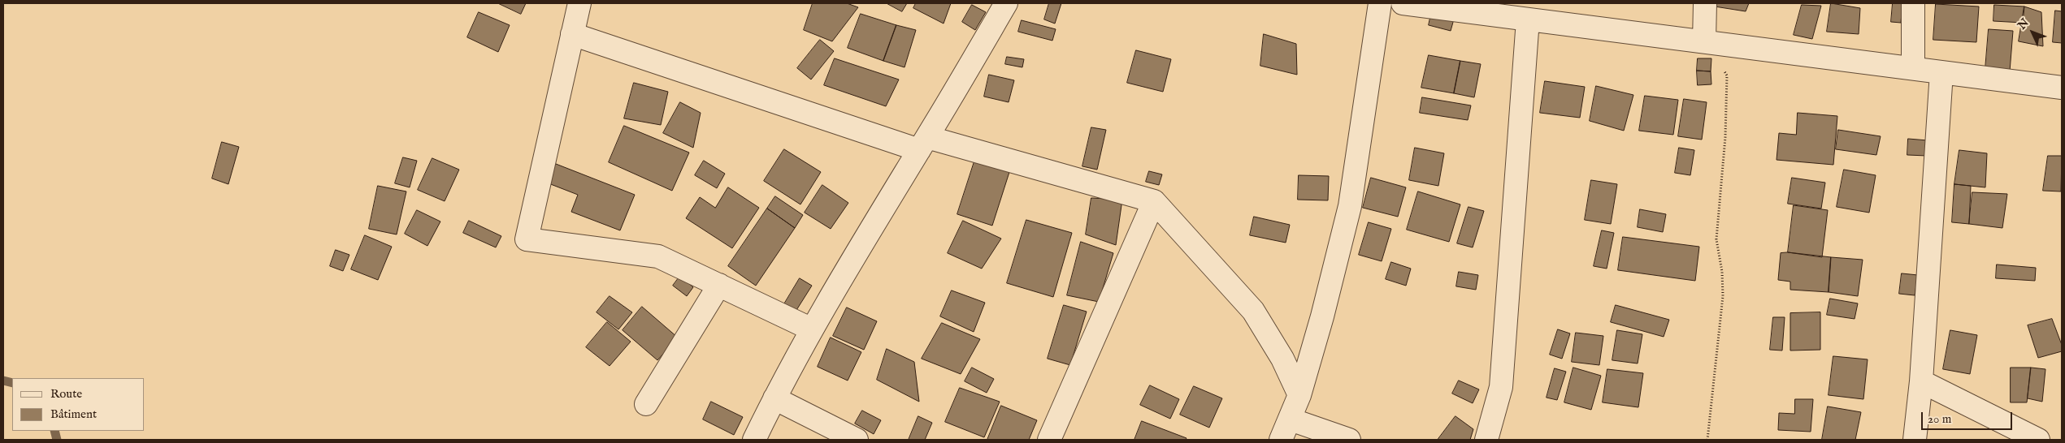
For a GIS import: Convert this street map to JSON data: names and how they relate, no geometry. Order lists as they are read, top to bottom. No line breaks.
{"legend":["Route","Bâtiment"],"scale_bar":"20 m","north":"top left"}
